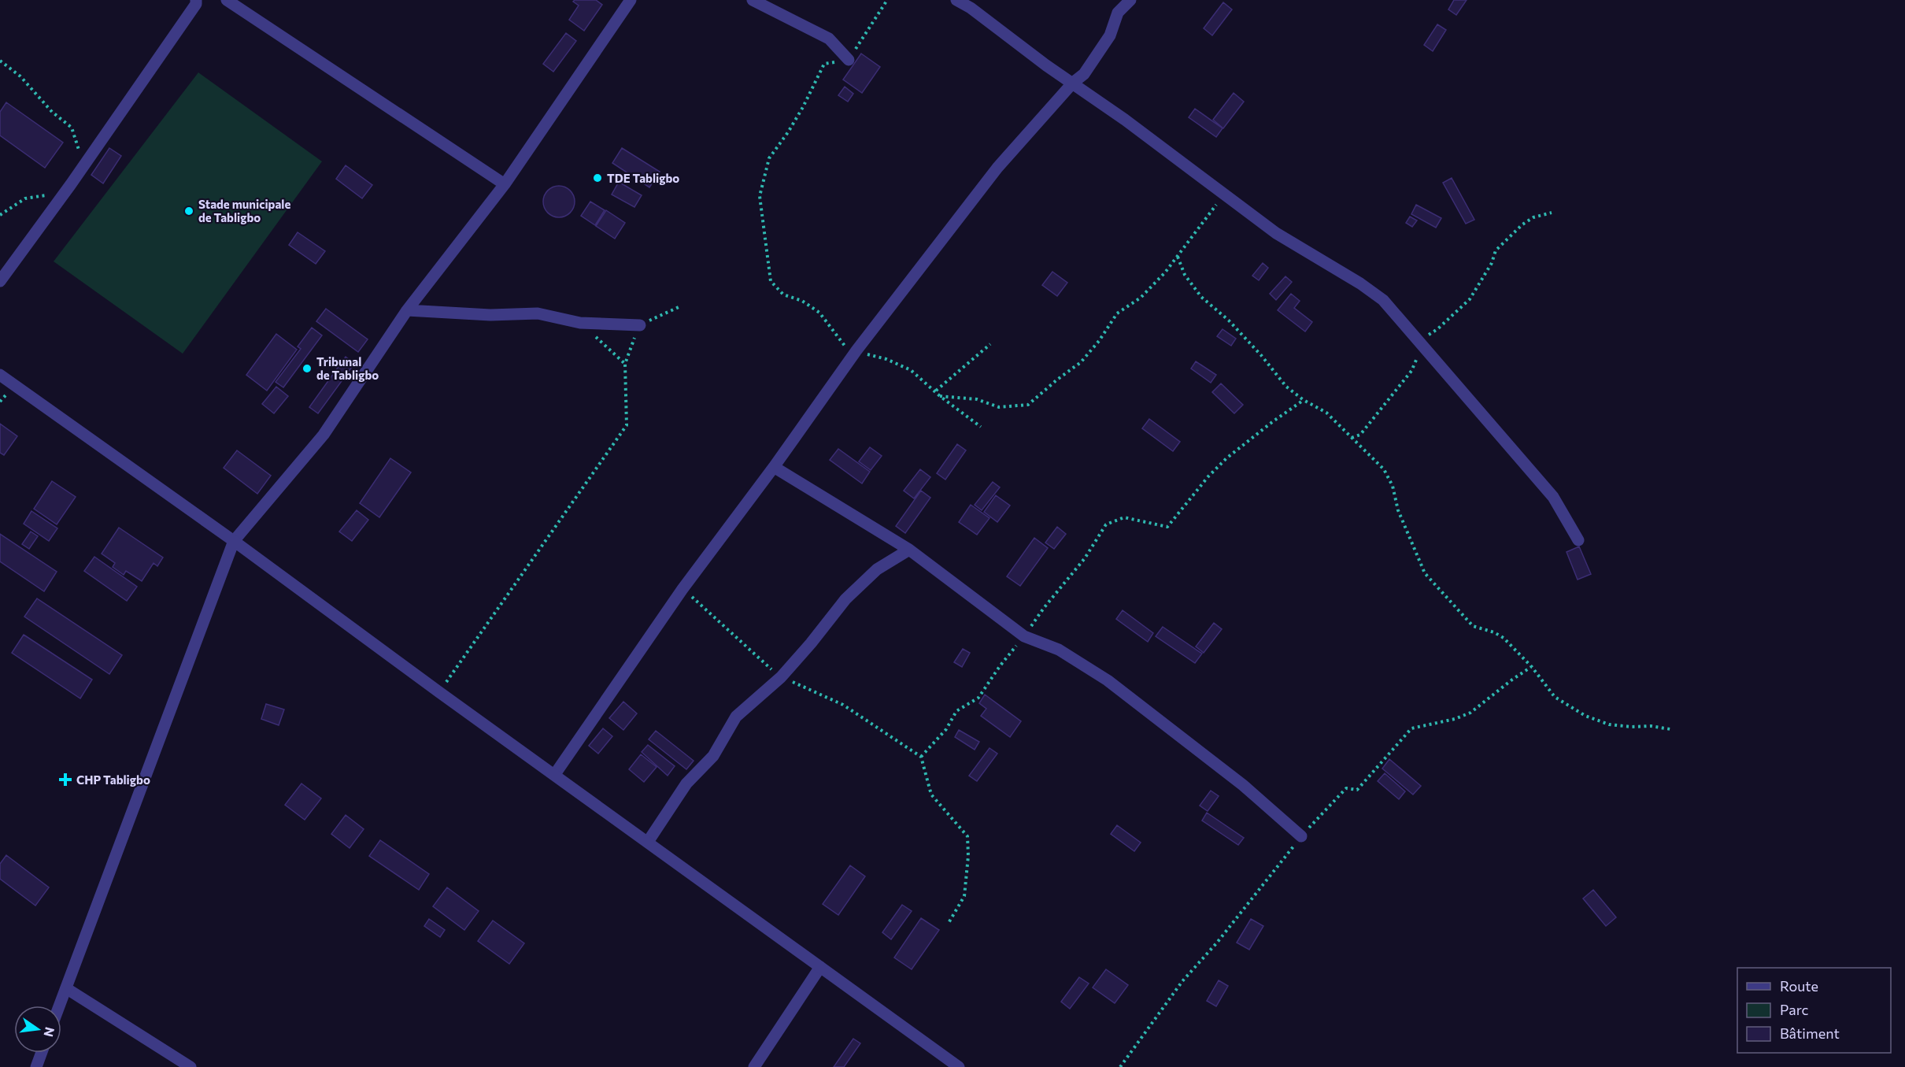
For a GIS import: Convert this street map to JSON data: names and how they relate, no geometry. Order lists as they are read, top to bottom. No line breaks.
{"places":{"other":["TDE Tabligbo","Stade municipale de Tabligbo","Tribunal de Tabligbo"],"health":["CHP Tabligbo"]},"legend":["Route","Parc","Bâtiment"],"north":"right"}
